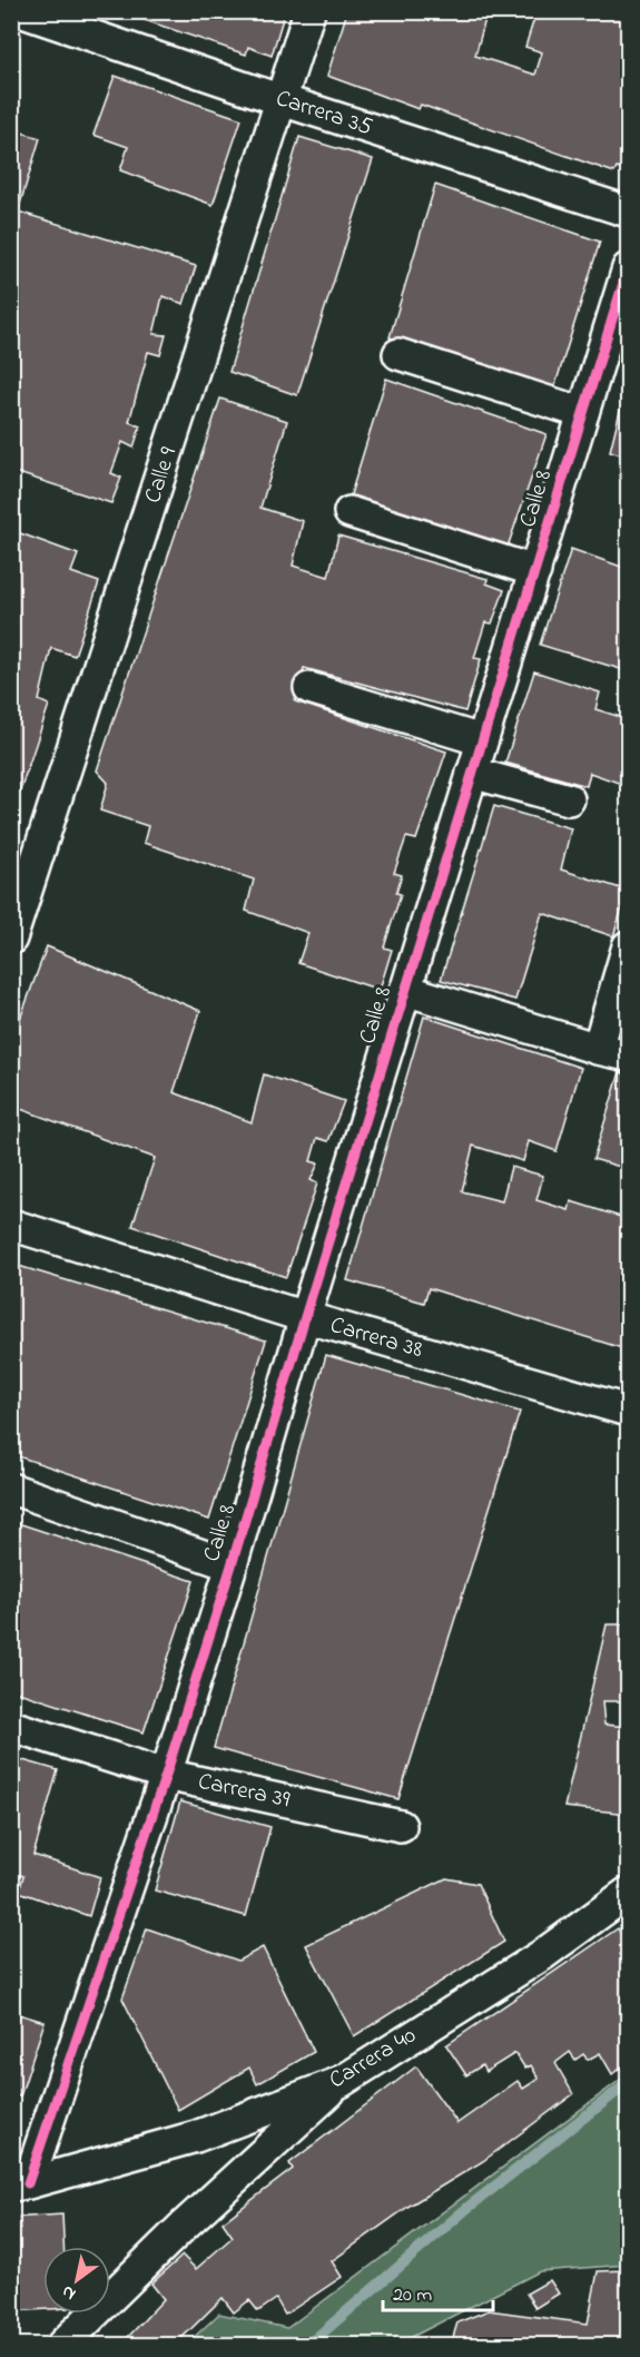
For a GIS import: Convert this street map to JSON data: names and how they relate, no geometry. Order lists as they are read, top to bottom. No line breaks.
{"streets":{"street":["Carrera 35","Calle 9","Calle 8","Carrera 38","Carrera 39","Carrera 40"]},"crossings":[["Carrera 35","Calle 9"],["Calle 8","Carrera 38"],["Calle 8","Carrera 39"],["Calle 8","Carrera 40"]],"scale_bar":"20 m","north":"bottom left"}
